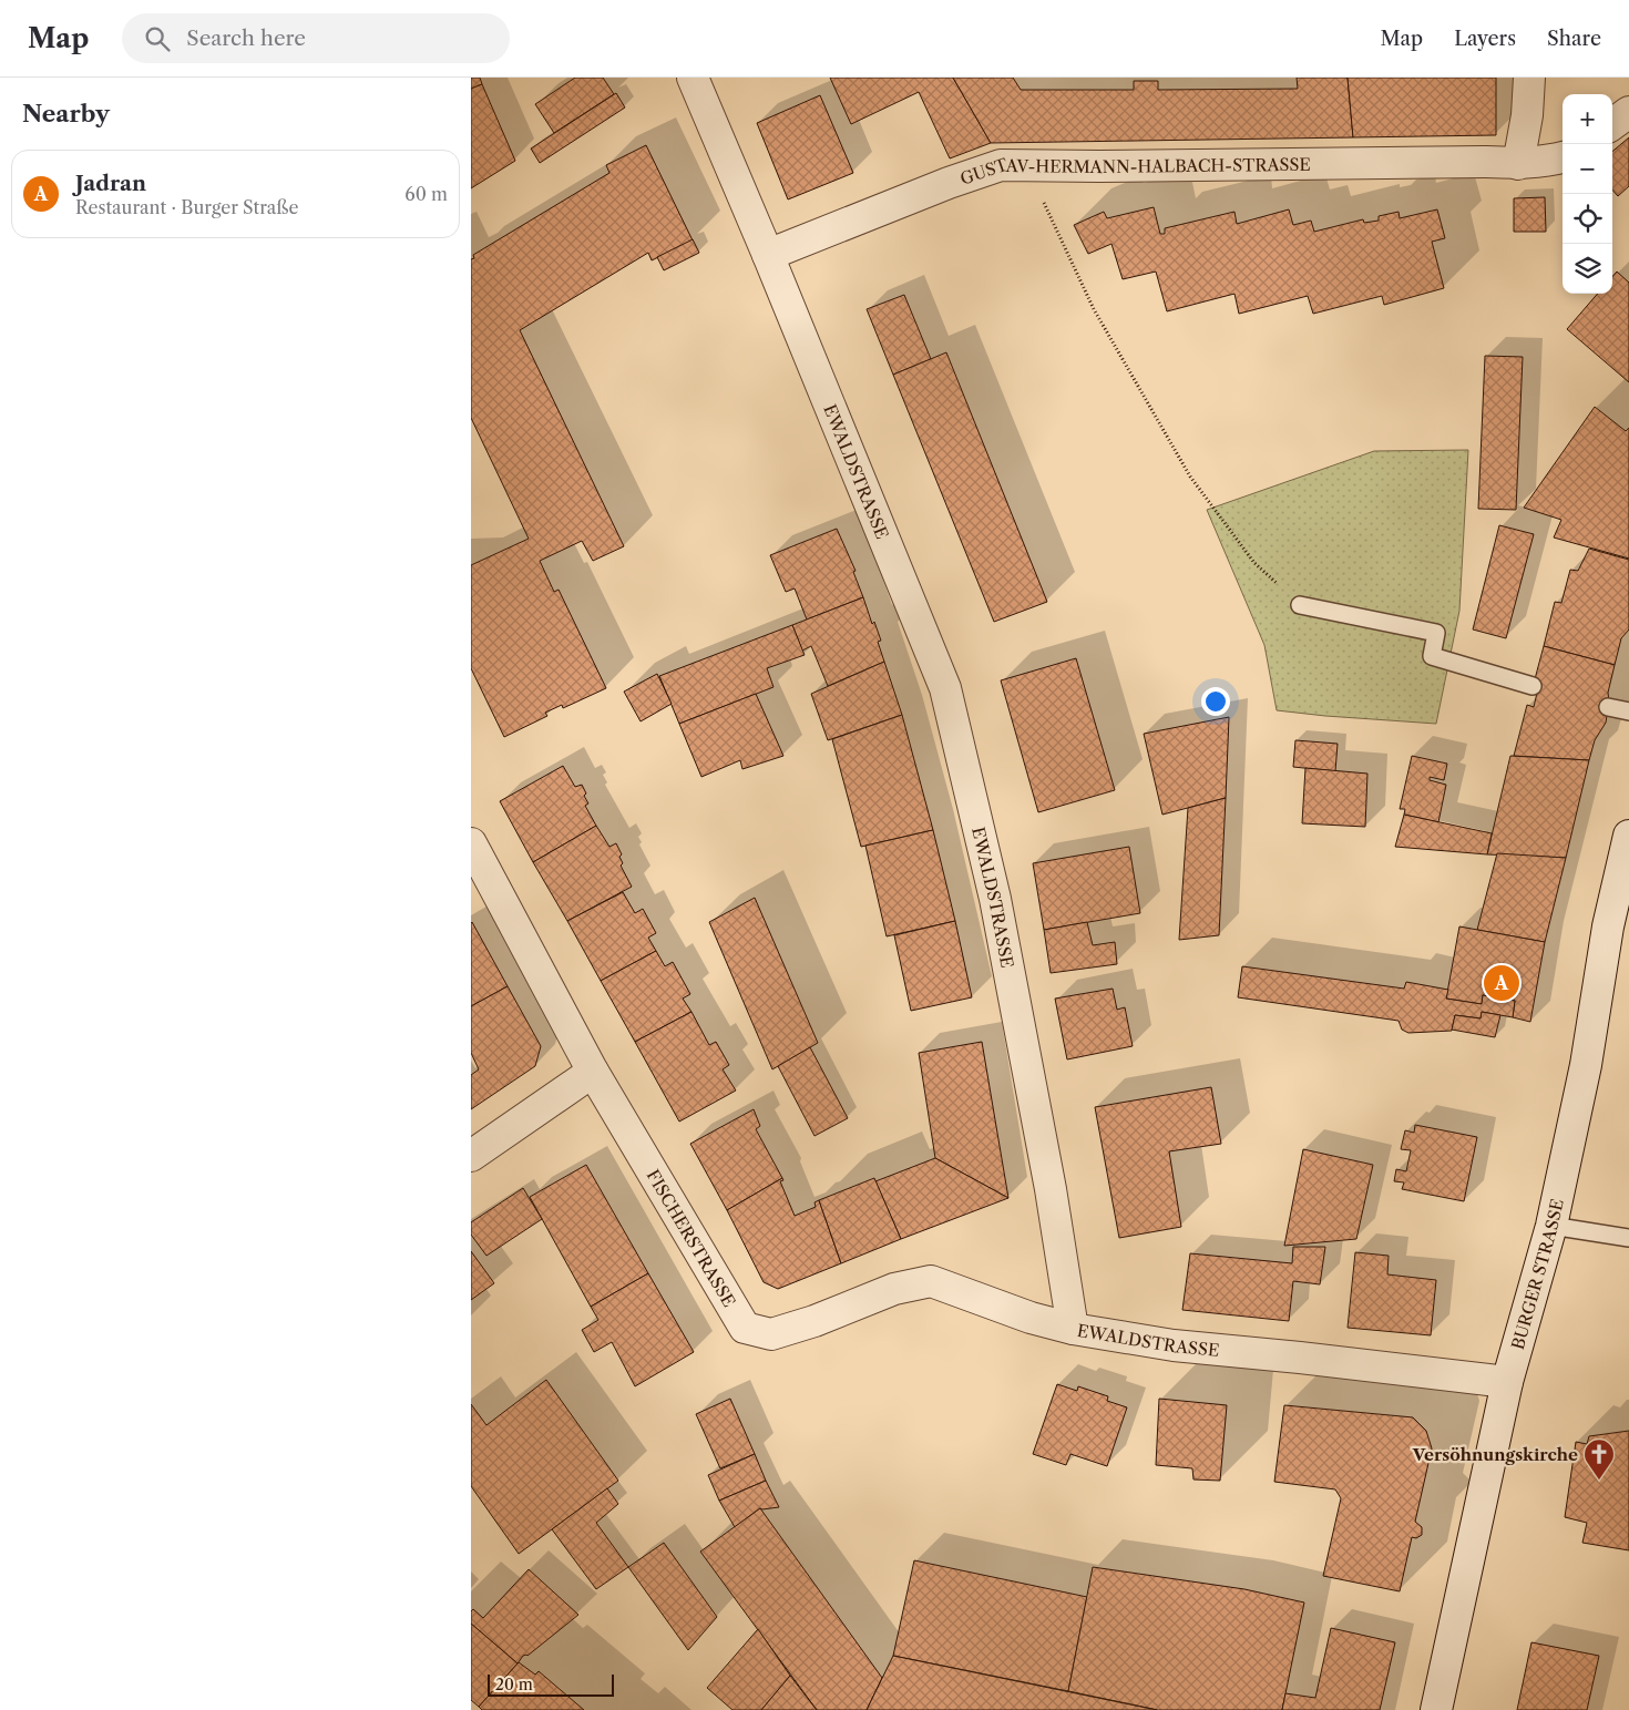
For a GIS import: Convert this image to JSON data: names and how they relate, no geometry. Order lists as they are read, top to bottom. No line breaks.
{"streets":{"street":["GUSTAV-HERMANN-HALBACH-STRASSE","EWALDSTRASSE","FISCHERSTRASSE","BURGER STRASSE"]},"crossings":[["GUSTAV-HERMANN-HALBACH-STRASSE","EWALDSTRASSE"],["EWALDSTRASSE","FISCHERSTRASSE"],["EWALDSTRASSE","BURGER STRASSE"]],"places":{"church":["Versöhnungskirche"]},"scale_bar":"20 m","page":{"header":"Map","search":"Search here","nav":["Map","Layers","Share"],"heading":"Nearby","map_buttons":["+","−"],"list":[{"mark":"A","name":"Jadran","note":"Restaurant · Burger Straße","value":"60 m"}],"pins":"A","scale":"20 m"}}
